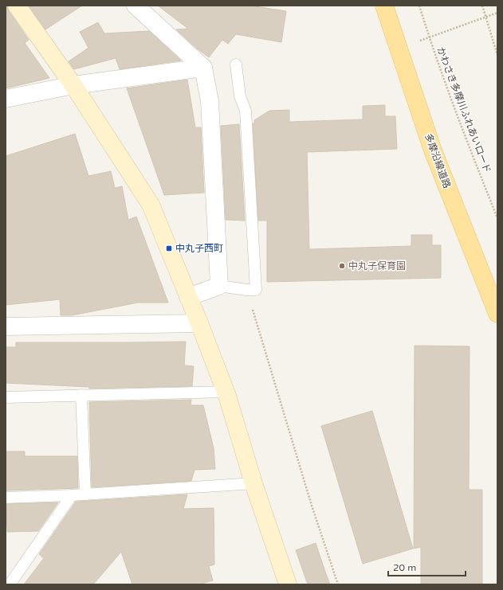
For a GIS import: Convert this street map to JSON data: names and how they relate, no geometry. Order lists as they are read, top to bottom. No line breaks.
{"streets":{"main road":["多摩沿線道路"],"path":["かわさき多摩川ふれあいロード"]},"places":{"transit":["中丸子西町"],"other":["中丸子保育園"]},"scale_bar":"20 m"}
